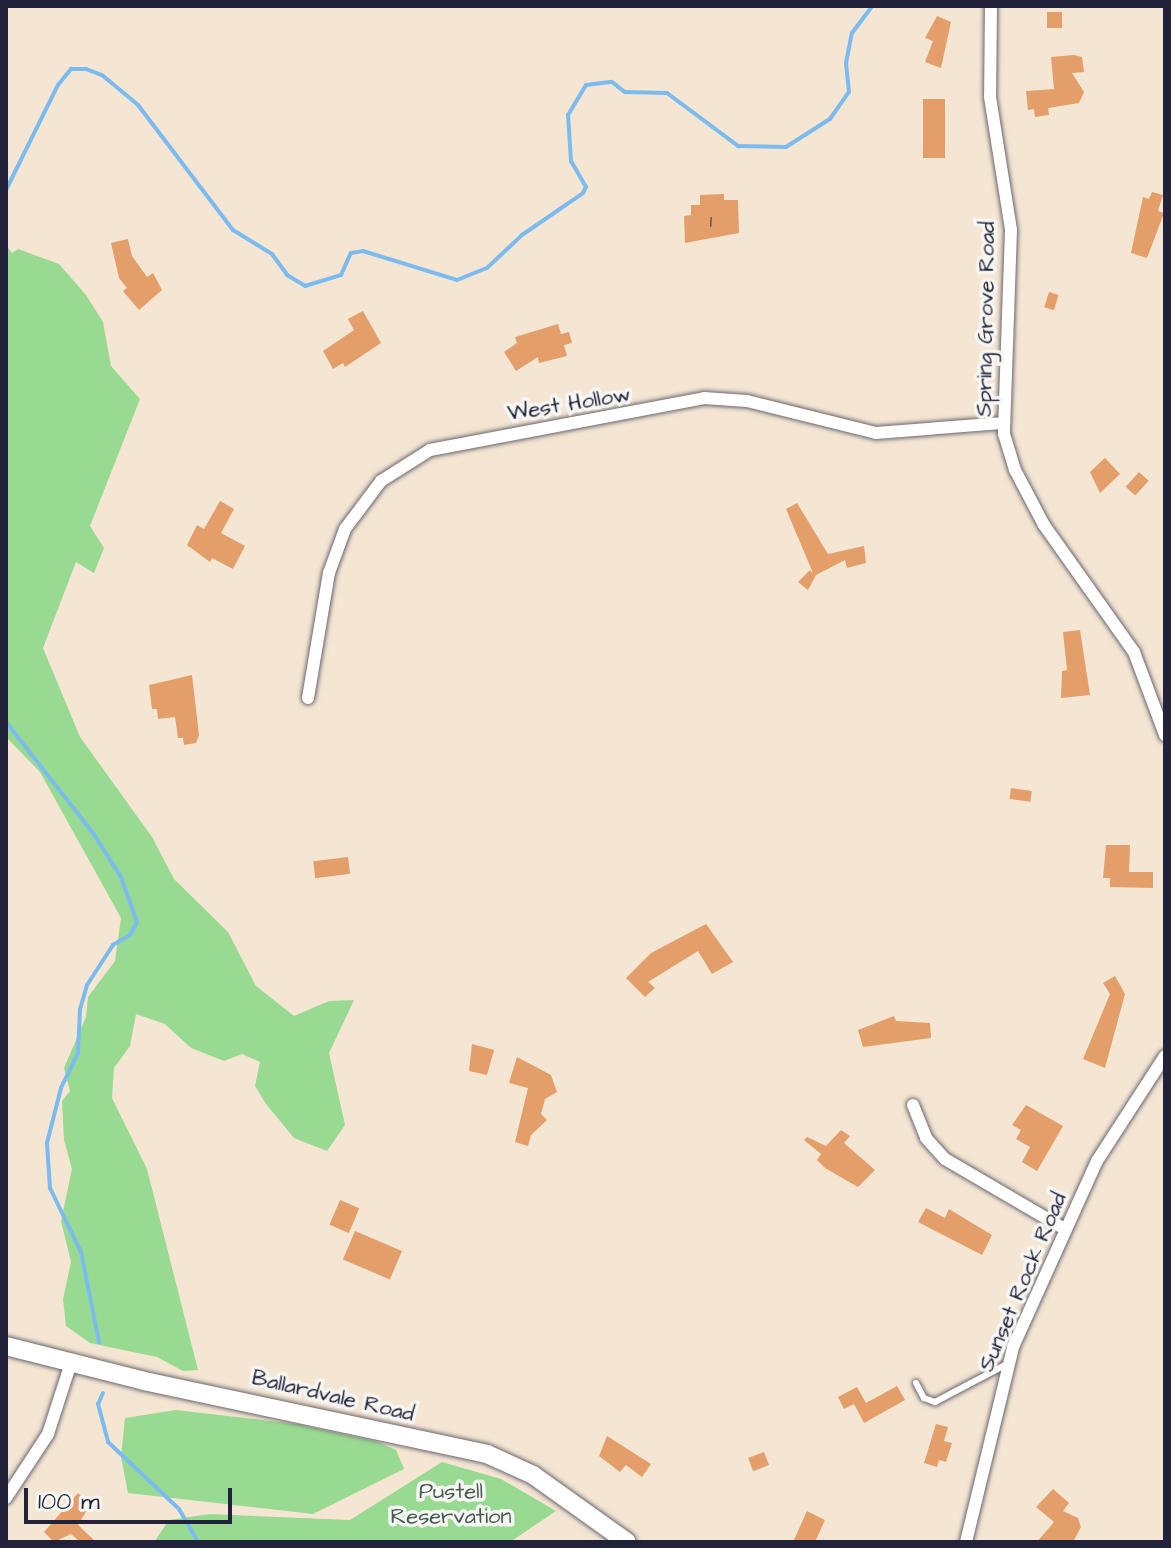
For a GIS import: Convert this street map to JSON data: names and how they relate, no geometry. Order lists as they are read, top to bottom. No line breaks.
{"streets":{"street":["Spring Grove Road","West Hollow","Sunset Rock Road","Ballardvale Road"]},"crossings":[["Spring Grove Road","West Hollow"]],"parks":["Pustell Reservation"],"house_numbers":["1"],"scale_bar":"100 m"}
